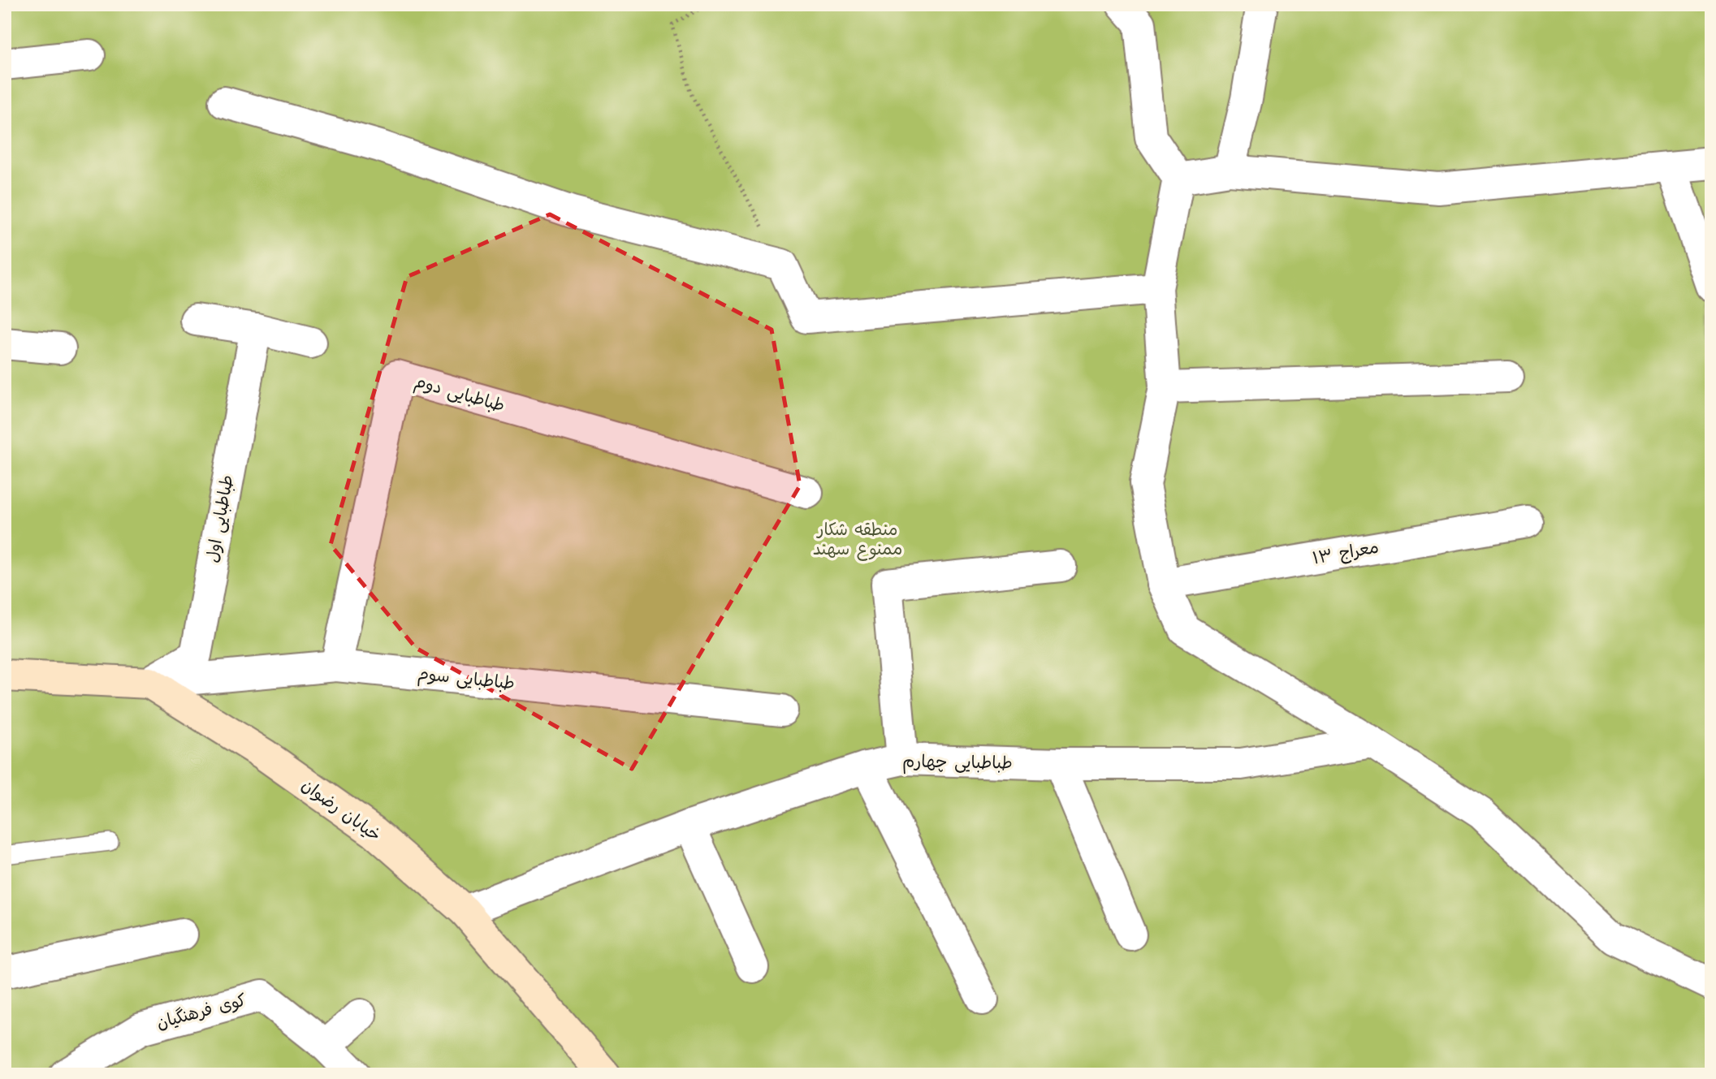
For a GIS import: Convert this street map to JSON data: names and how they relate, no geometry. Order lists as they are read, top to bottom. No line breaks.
{"streets":{"street":["طباطبایی دوم","طباطبایی اول","معراج ۱۳","طباطبایی سوم","طباطبایی چهارم","خیابان رضوان","کوی فرهنگیان"]},"crossings":[["طباطبایی دوم","طباطبایی سوم"],["طباطبایی اول","طباطبایی سوم"],["طباطبایی اول","خیابان رضوان"],["طباطبایی سوم","خیابان رضوان"],["طباطبایی چهارم","خیابان رضوان"]],"parks":["منطقه شکار ممنوع سهند"]}
